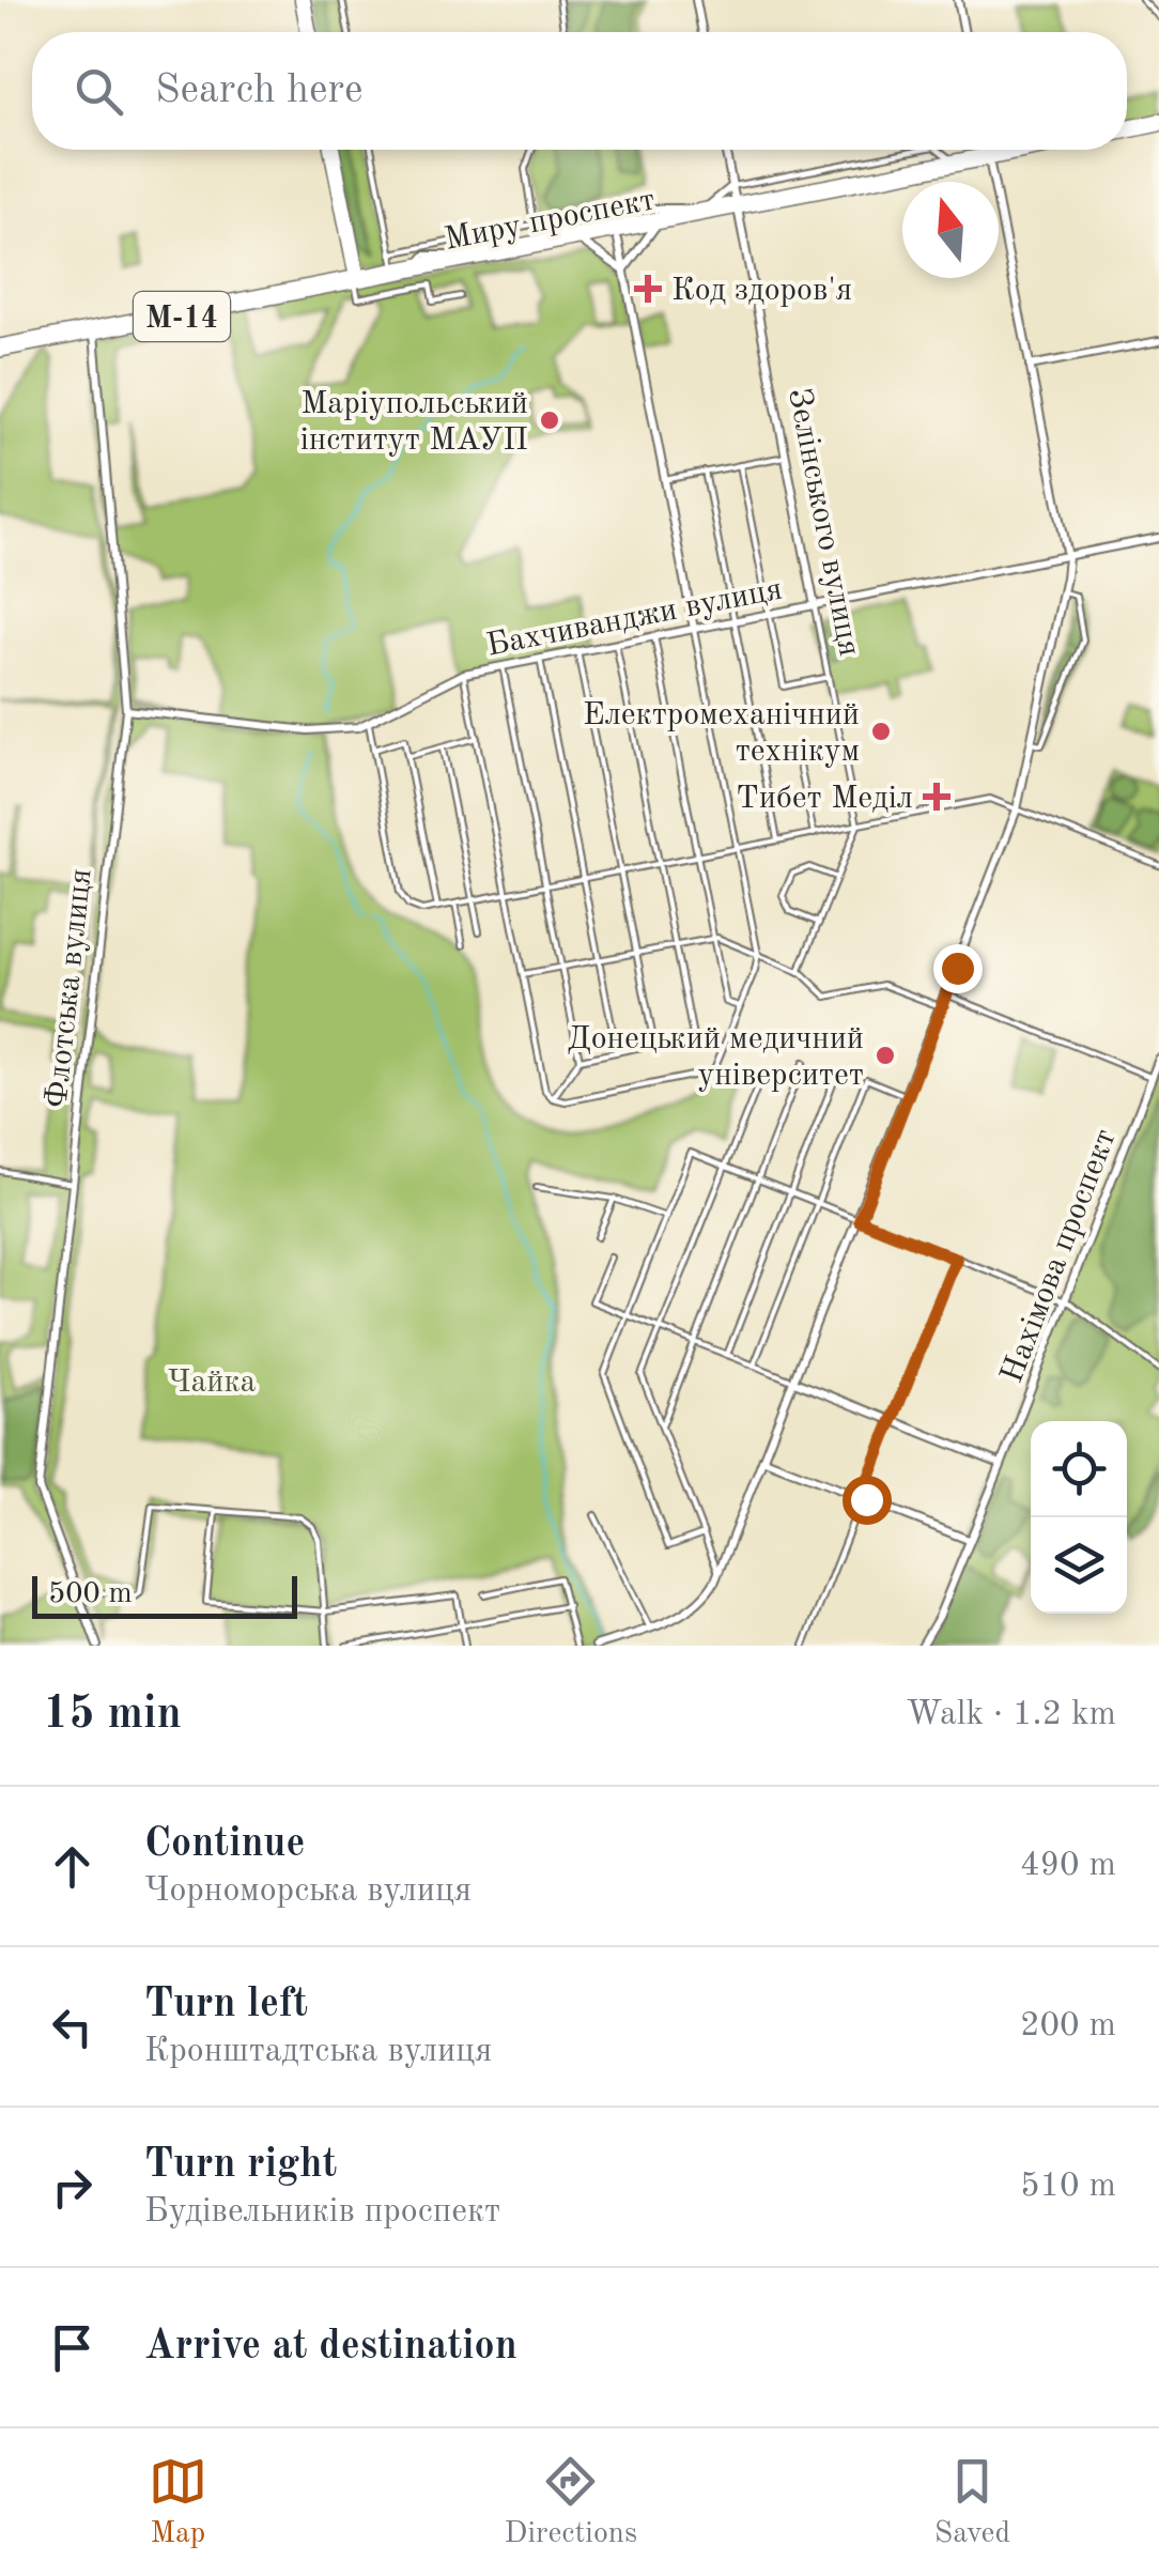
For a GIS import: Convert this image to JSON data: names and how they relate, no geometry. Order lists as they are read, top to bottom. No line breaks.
{"streets":{"highway":["Миру проспект","М-14"],"street":["Зелінського вулиця","Бахчиванджи вулиця","Флотська вулиця","Нахімова проспект"]},"crossings":[["Миру проспект","Зелінського вулиця"],["Миру проспект","Флотська вулиця"],["Зелінського вулиця","Бахчиванджи вулиця"],["Бахчиванджи вулиця","Флотська вулиця"]],"parks":["Чайка"],"places":{"health":["Код здоров'я","Тибет Меділ"],"other":["Маріупольський інститут МАУП","Електромеханічний технікум","Донецький медичний університет"]},"scale_bar":"500 m","north":"top","page":{"search":"Search here","scale":"500 m","heading":["15 min","Walk · 1.2 km"],"list":[["Continue","Чорноморська вулиця","490 m"],["Turn left","Кронштадтська вулиця","200 m"],["Turn right","Будівельників проспект","510 m"],"Arrive at destination"],"nav":["Map","Directions","Saved"]}}
